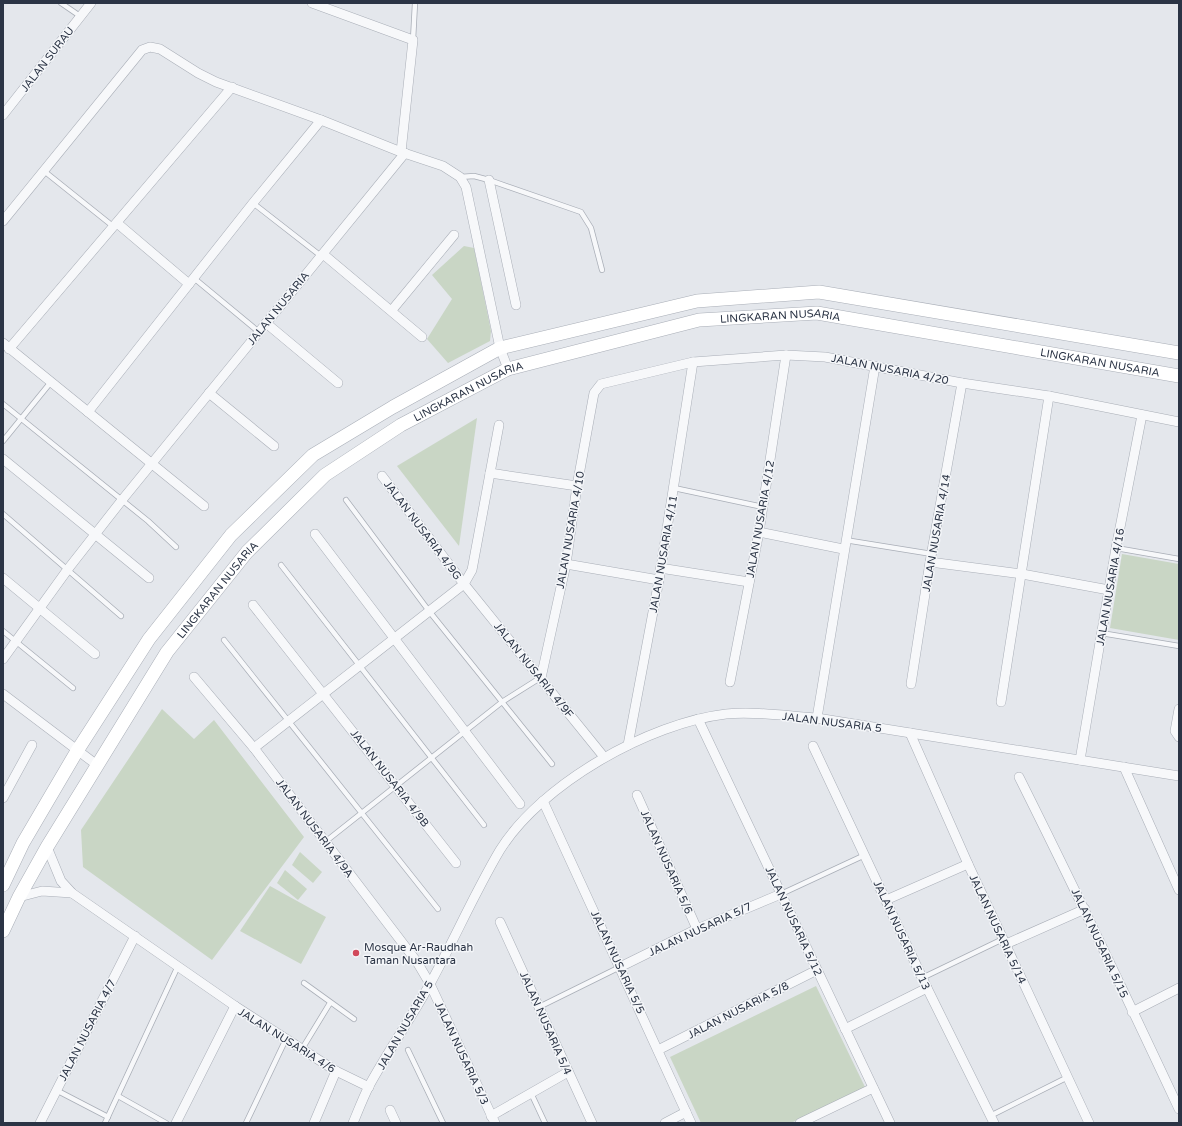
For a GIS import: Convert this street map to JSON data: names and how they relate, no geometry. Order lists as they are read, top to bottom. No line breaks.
{"streets":{"main road":["LINGKARAN NUSARIA"],"street":["JALAN SURAU","JALAN NUSARIA","JALAN NUSARIA 4/20","JALAN NUSARIA 4/12","JALAN NUSARIA 4/9G","JALAN NUSARIA 4/10","JALAN NUSARIA 4/14","JALAN NUSARIA 4/11","JALAN NUSARIA 4/16","JALAN NUSARIA 4/9F","JALAN NUSARIA 5","JALAN NUSARIA 4/9B","JALAN NUSARIA 4/9A","JALAN NUSARIA 5/6","JALAN NUSARIA 5/12","JALAN NUSARIA 5/7","JALAN NUSARIA 5/14","JALAN NUSARIA 5/13","JALAN NUSARIA 5/15","JALAN NUSARIA 5/5","JALAN NUSARIA 5/8","JALAN NUSARIA 5/4","JALAN NUSARIA 4/7","JALAN NUSARIA 4/6","JALAN NUSARIA 5/3"]},"crossings":[["JALAN NUSARIA 4/20","JALAN NUSARIA 4/12"],["JALAN NUSARIA 4/20","JALAN NUSARIA 4/10"],["JALAN NUSARIA 4/20","JALAN NUSARIA 4/14"],["JALAN NUSARIA 4/20","JALAN NUSARIA 4/11"],["JALAN NUSARIA 4/20","JALAN NUSARIA 4/16"],["JALAN NUSARIA 4/9G","JALAN NUSARIA 4/9F"],["JALAN NUSARIA 4/10","JALAN NUSARIA 4/9F"],["JALAN NUSARIA 4/11","JALAN NUSARIA 5"],["JALAN NUSARIA 4/16","JALAN NUSARIA 5"],["JALAN NUSARIA 4/9F","JALAN NUSARIA 5"],["JALAN NUSARIA 5","JALAN NUSARIA 4/9A"],["JALAN NUSARIA 5","JALAN NUSARIA 5/12"],["JALAN NUSARIA 5","JALAN NUSARIA 5/14"],["JALAN NUSARIA 5","JALAN NUSARIA 5/5"],["JALAN NUSARIA 5","JALAN NUSARIA 4/6"],["JALAN NUSARIA 5","JALAN NUSARIA 5/3"],["JALAN NUSARIA 4/9A","JALAN NUSARIA 5/3"],["JALAN NUSARIA 5/6","JALAN NUSARIA 5/7"],["JALAN NUSARIA 5/12","JALAN NUSARIA 5/7"],["JALAN NUSARIA 5/12","JALAN NUSARIA 5/8"],["JALAN NUSARIA 5/7","JALAN NUSARIA 5/5"],["JALAN NUSARIA 5/5","JALAN NUSARIA 5/8"]],"places":["Mosque Ar-Raudhah Taman Nusantara"]}
